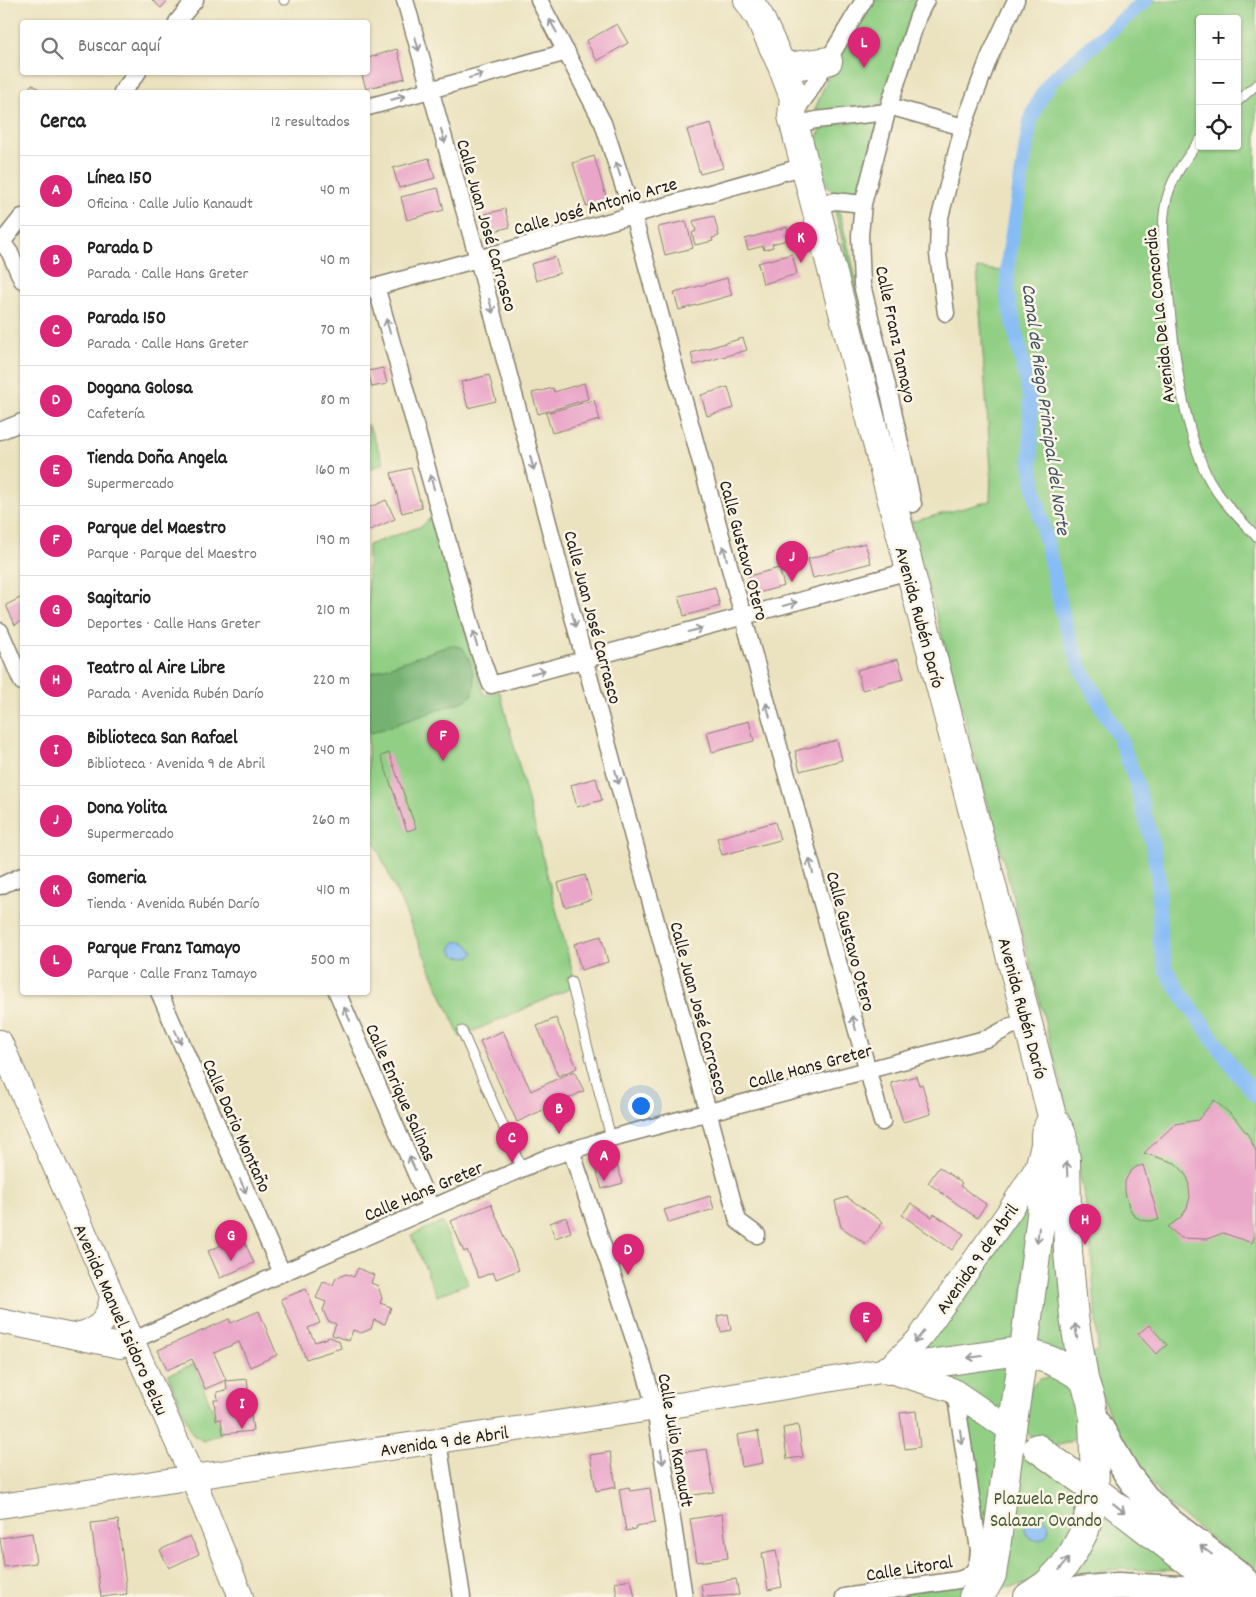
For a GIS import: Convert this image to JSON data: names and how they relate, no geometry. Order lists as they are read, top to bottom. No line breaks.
{"streets":{"highway":["Avenida Rubén Darío"],"main road":["Avenida 9 de Abril","Avenida Manuel Isidoro Belzu"],"street":["Calle José Antonio Arze","Calle Juan José Carrasco","Calle Franz Tamayo","Calle Gustavo Otero","Calle Hans Greter","Calle Enrique Salinas","Calle Dario Montaño","Calle Julio Kanaudt","Calle Litoral"],"lane":["Avenida De La Concordia"]},"crossings":[["Calle José Antonio Arze","Calle Juan José Carrasco"],["Calle José Antonio Arze","Calle Gustavo Otero"],["Calle José Antonio Arze","Avenida Rubén Darío"],["Calle Juan José Carrasco","Calle Hans Greter"],["Calle Gustavo Otero","Calle Hans Greter"],["Avenida Rubén Darío","Calle Hans Greter"],["Avenida Rubén Darío","Avenida 9 de Abril"],["Calle Hans Greter","Calle Enrique Salinas"],["Calle Hans Greter","Calle Dario Montaño"],["Calle Hans Greter","Avenida Manuel Isidoro Belzu"],["Calle Hans Greter","Calle Julio Kanaudt"],["Avenida 9 de Abril","Avenida Manuel Isidoro Belzu"],["Avenida 9 de Abril","Calle Julio Kanaudt"],["Avenida 9 de Abril","Calle Litoral"]],"one_way":["Calle Juan José Carrasco","Calle Gustavo Otero","Calle Enrique Salinas","Calle Dario Montaño","Calle Julio Kanaudt"],"water":["Canal de Riego Principal del Norte"],"parks":["Plazuela Pedro Salazar Ovando"],"page":{"map_buttons":["+","−"],"search":"Buscar aquí","pins":["L","K","J","F","B","C","A","H","G","D","E","I"],"heading":["Cerca","12 resultados"],"list":[{"mark":"A","name":"Línea 150","note":"Oficina · Calle Julio Kanaudt","value":"40 m"},{"mark":"B","name":"Parada D","note":"Parada · Calle Hans Greter","value":"40 m"},{"mark":"C","name":"Parada 150","note":"Parada · Calle Hans Greter","value":"70 m"},{"mark":"D","name":"Dogana Golosa","note":"Cafetería","value":"80 m"},{"mark":"E","name":"Tienda Doña Angela","note":"Supermercado","value":"160 m"},{"mark":"F","name":"Parque del Maestro","note":"Parque · Parque del Maestro","value":"190 m"},{"mark":"G","name":"Sagitario","note":"Deportes · Calle Hans Greter","value":"210 m"},{"mark":"H","name":"Teatro al Aire Libre","note":"Parada · Avenida Rubén Darío","value":"220 m"},{"mark":"I","name":"Biblioteca San Rafael","note":"Biblioteca · Avenida 9 de Abril","value":"240 m"},{"mark":"J","name":"Dona Yolita","note":"Supermercado","value":"260 m"},{"mark":"K","name":"Gomeria","note":"Tienda · Avenida Rubén Darío","value":"410 m"},{"mark":"L","name":"Parque Franz Tamayo","note":"Parque · Calle Franz Tamayo","value":"500 m"}]}}
